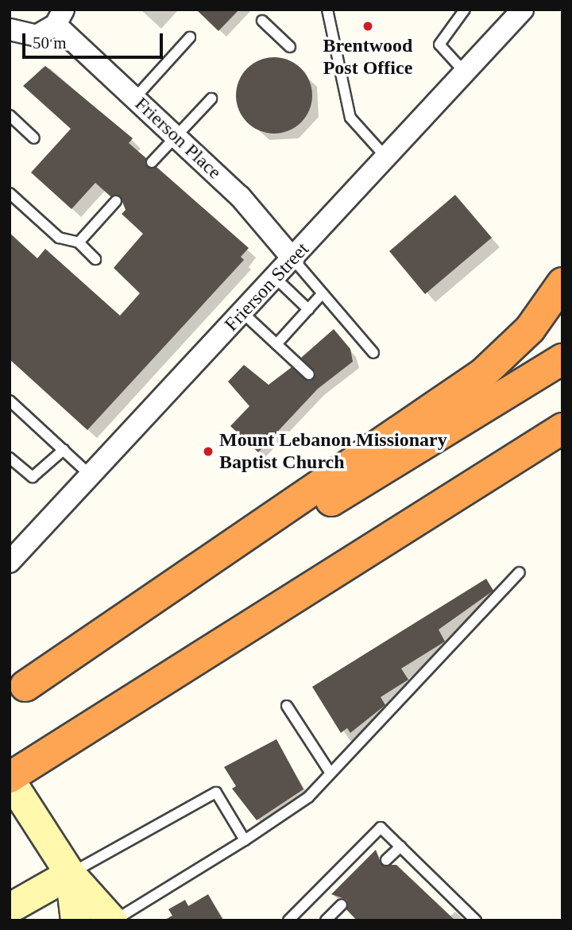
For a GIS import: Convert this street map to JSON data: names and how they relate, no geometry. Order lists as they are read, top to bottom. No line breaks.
{"streets":{"street":["Frierson Place","Frierson Street"]},"crossings":[["Frierson Place","Frierson Street"]],"places":["Brentwood Post Office","Mount Lebanon Missionary Baptist Church"],"scale_bar":"50 m"}
